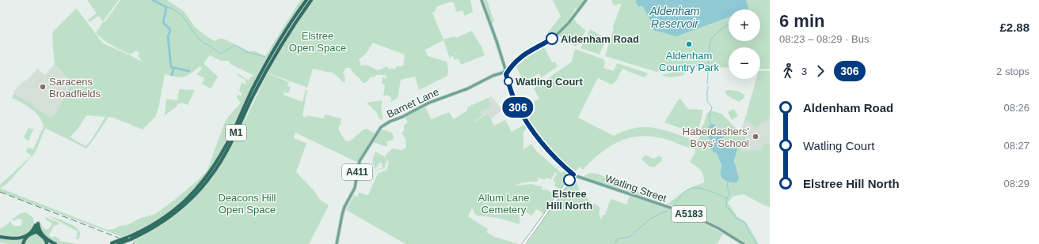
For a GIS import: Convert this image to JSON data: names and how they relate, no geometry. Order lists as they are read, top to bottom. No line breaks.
{"streets":{"highway":["M1"],"main road":["Barnet Lane","A411","Watling Street","A5183"]},"crossings":[["Barnet Lane","A5183"],["Watling Street","A5183"]],"water":["Aldenham Reservoir"],"parks":["Elstree Open Space","Deacons Hill Open Space","Allum Lane Cemetery"],"places":["Aldenham Road","Aldenham Country Park","Watling Court","Saracens Broadfields","Haberdashers' Boys' School","Elstree Hill North"],"lines":["bus line 306"],"page":{"on_map":"306","heading":["6 min","08:23 – 08:29 · Bus","£2.88"],"map_buttons":["+","−"],"legs":["3","306","2 stops"],"list":[{"name":"Aldenham Road","value":"08:26"},{"name":"Watling Court","value":"08:27"},{"name":"Elstree Hill North","value":"08:29"}]}}
